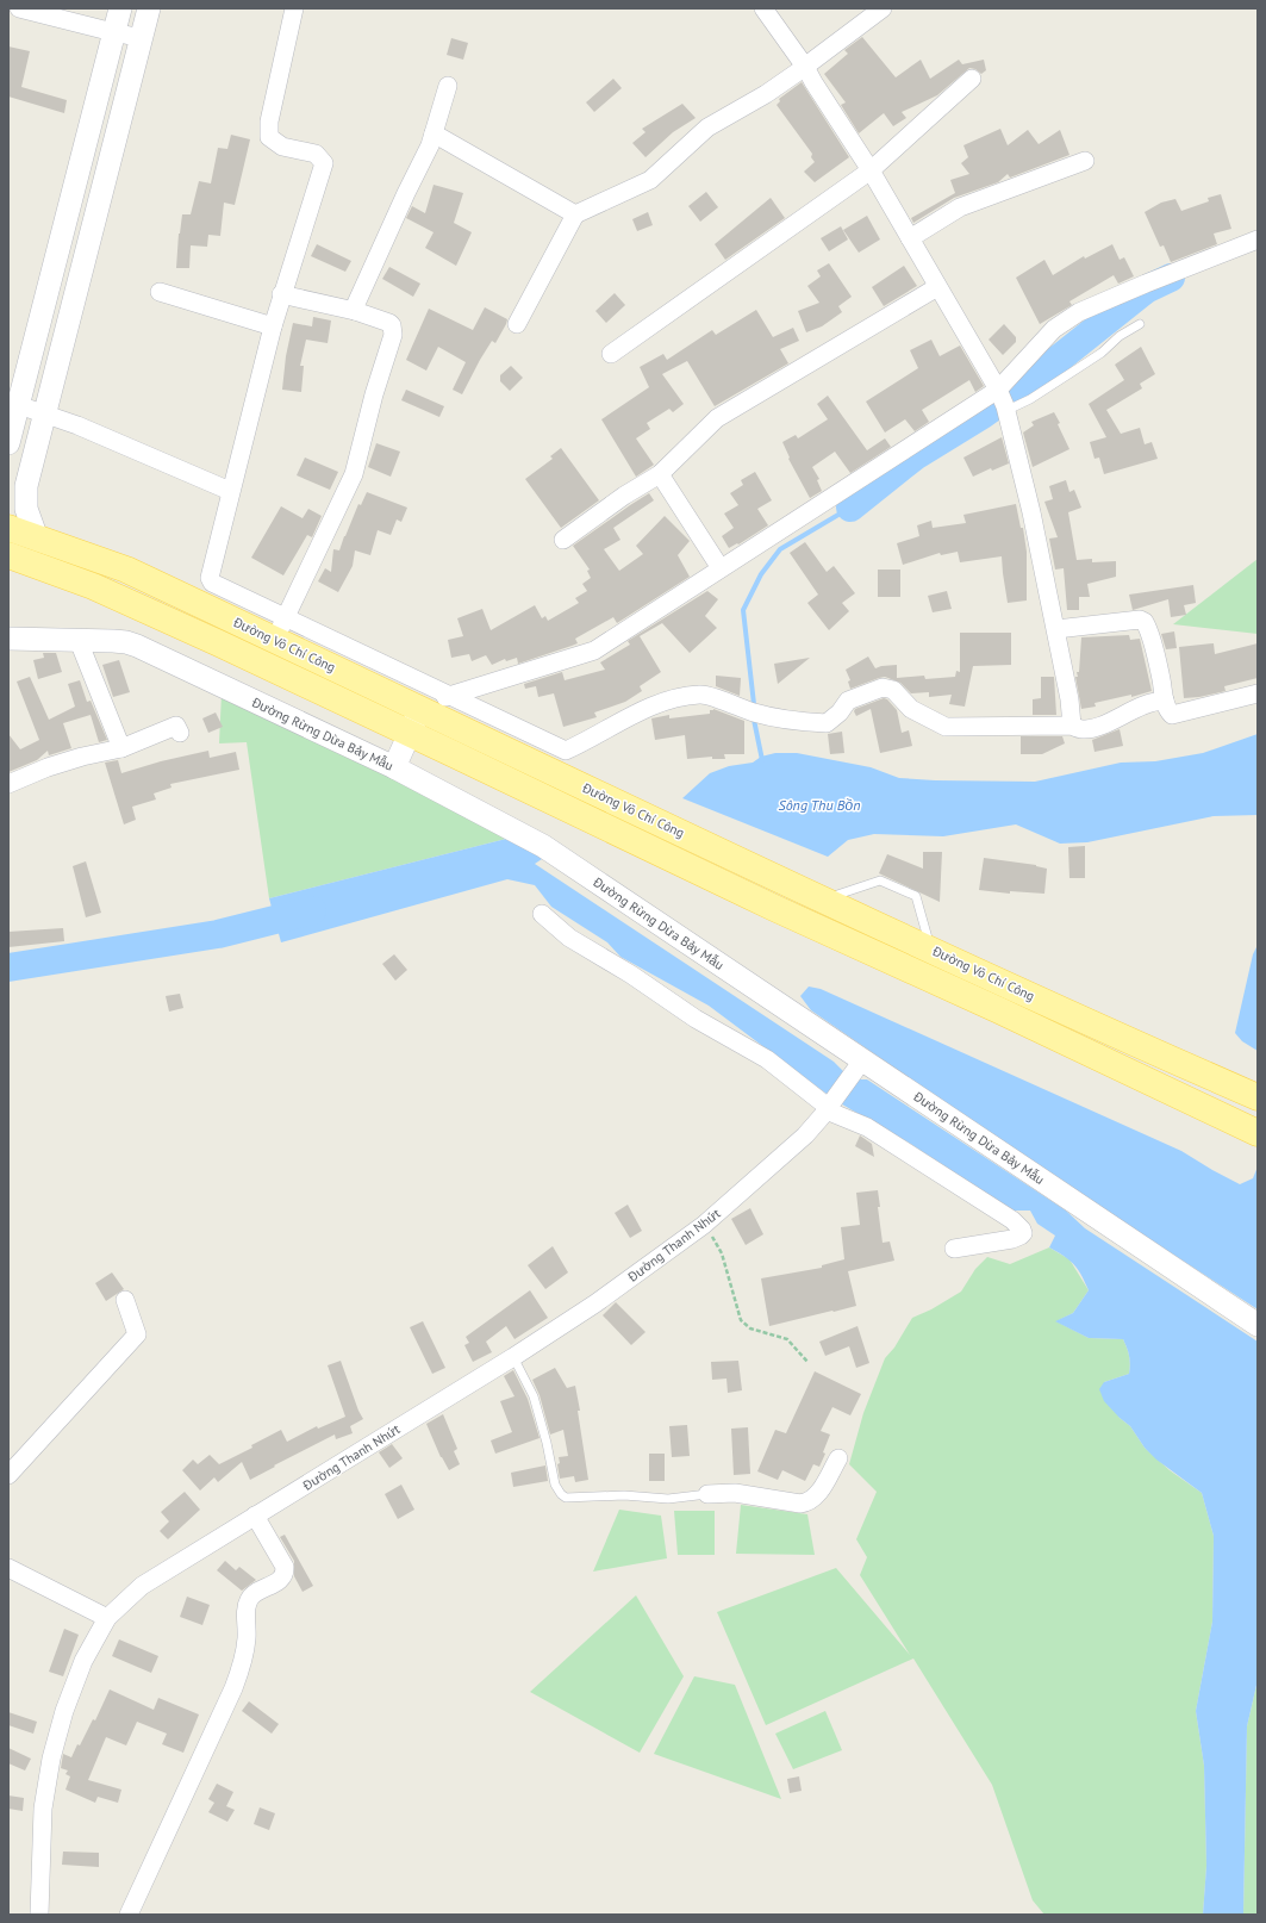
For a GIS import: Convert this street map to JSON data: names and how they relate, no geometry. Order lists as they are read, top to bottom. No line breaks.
{"streets":{"main road":["Đường Võ Chí Công"],"street":["Đường Rừng Dừa Bảy Mẫu","Đường Thanh Nhứt"]},"crossings":[["Đường Rừng Dừa Bảy Mẫu","Đường Thanh Nhứt"]],"water":["Sông Thu Bồn"]}
